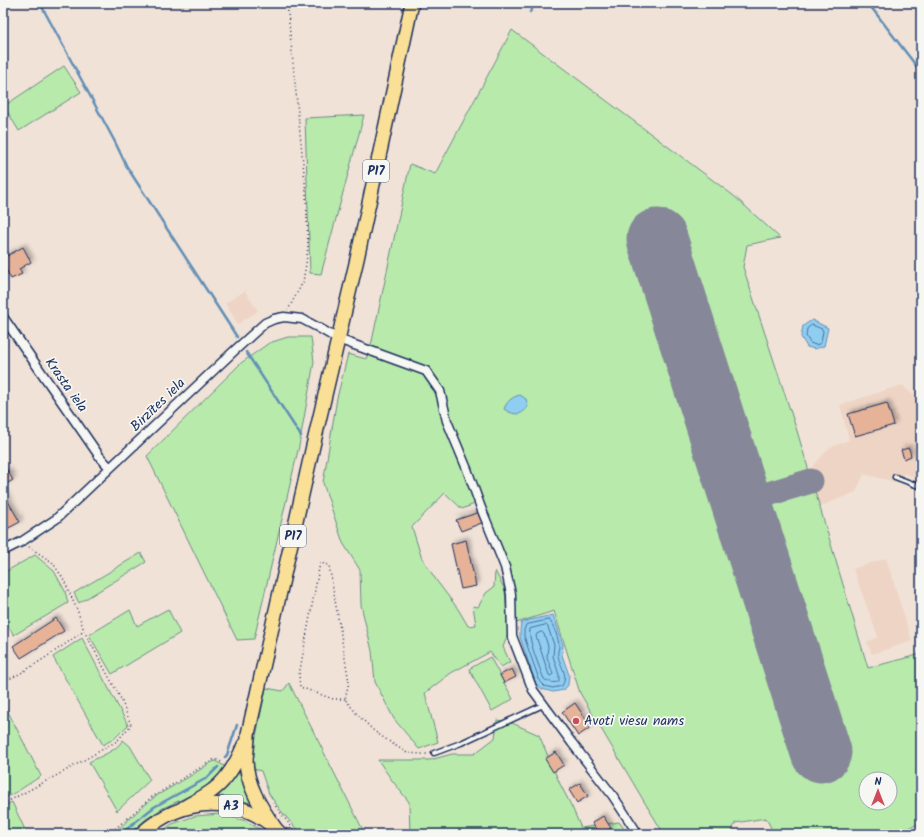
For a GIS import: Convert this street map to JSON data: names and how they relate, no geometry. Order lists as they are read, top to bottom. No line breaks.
{"streets":{"main road":["P17","A3"],"street":["Krasta iela","Birzītes iela"]},"crossings":[["P17","Birzītes iela"],["P17","A3"],["Krasta iela","Birzītes iela"]],"places":["Avoti viesu nams"],"north":"top"}
